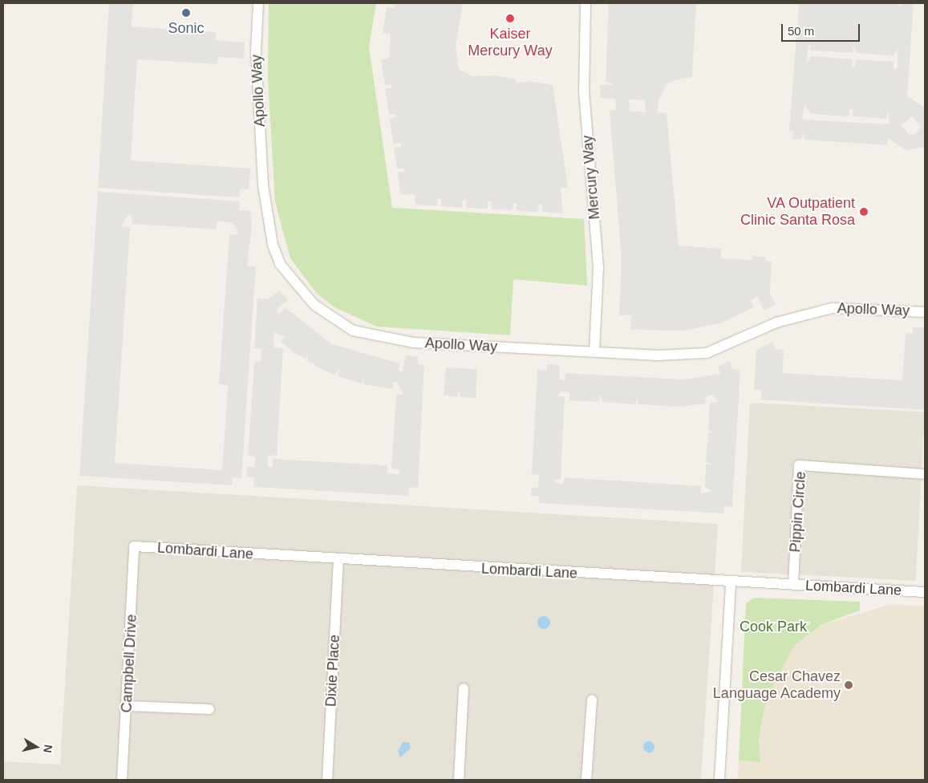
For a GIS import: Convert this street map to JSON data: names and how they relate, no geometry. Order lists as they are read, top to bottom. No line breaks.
{"streets":{"street":["Apollo Way","Mercury Way","Pippin Circle","Lombardi Lane","Campbell Drive","Dixie Place"]},"crossings":[["Apollo Way","Mercury Way"],["Pippin Circle","Lombardi Lane"],["Lombardi Lane","Campbell Drive"],["Lombardi Lane","Dixie Place"]],"parks":["Cook Park"],"places":["Sonic","Kaiser Mercury Way","VA Outpatient Clinic Santa Rosa","Cesar Chavez Language Academy"],"scale_bar":"50 m","north":"right"}
